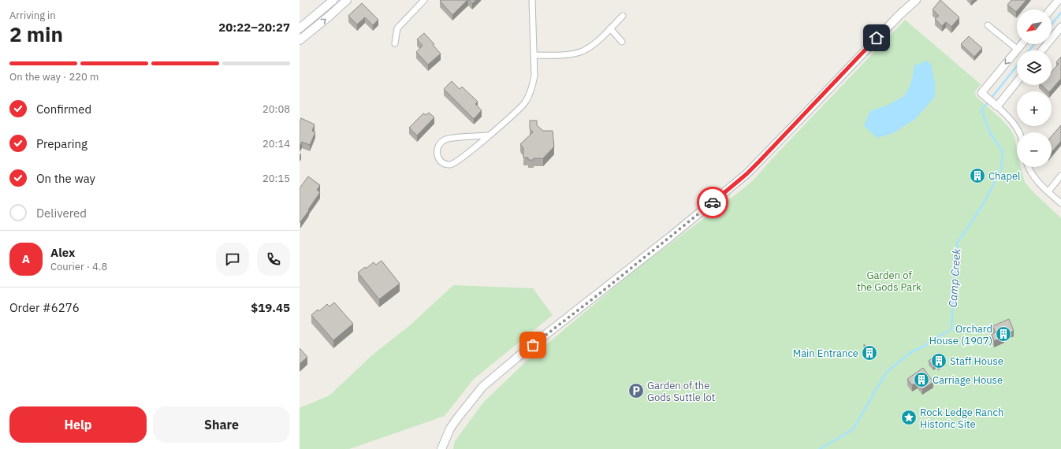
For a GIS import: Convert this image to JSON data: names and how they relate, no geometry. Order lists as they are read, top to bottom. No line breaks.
{"water":["Camp Creek"],"parks":["Garden of the Gods Park"],"places":{"building":["Chapel","Orchard House (1907)","Main Entrance","Staff House","Carriage House"],"parking":["Garden of the Gods Suttle lot"],"place":["Rock Ledge Ranch Historic Site"]},"north":"bottom left","page":{"heading":["2 min","Arriving in","20:22–20:27"],"panel":["Alex","Courier · 4.8","Order #6276","$19.45"],"map_buttons":["+","−"],"bar":"On the way · 220 m","list":[["Confirmed","20:08"],["Preparing","20:14"],["On the way","20:15"],"Delivered"],"round":"A","buttons":["Help","Share"]}}
